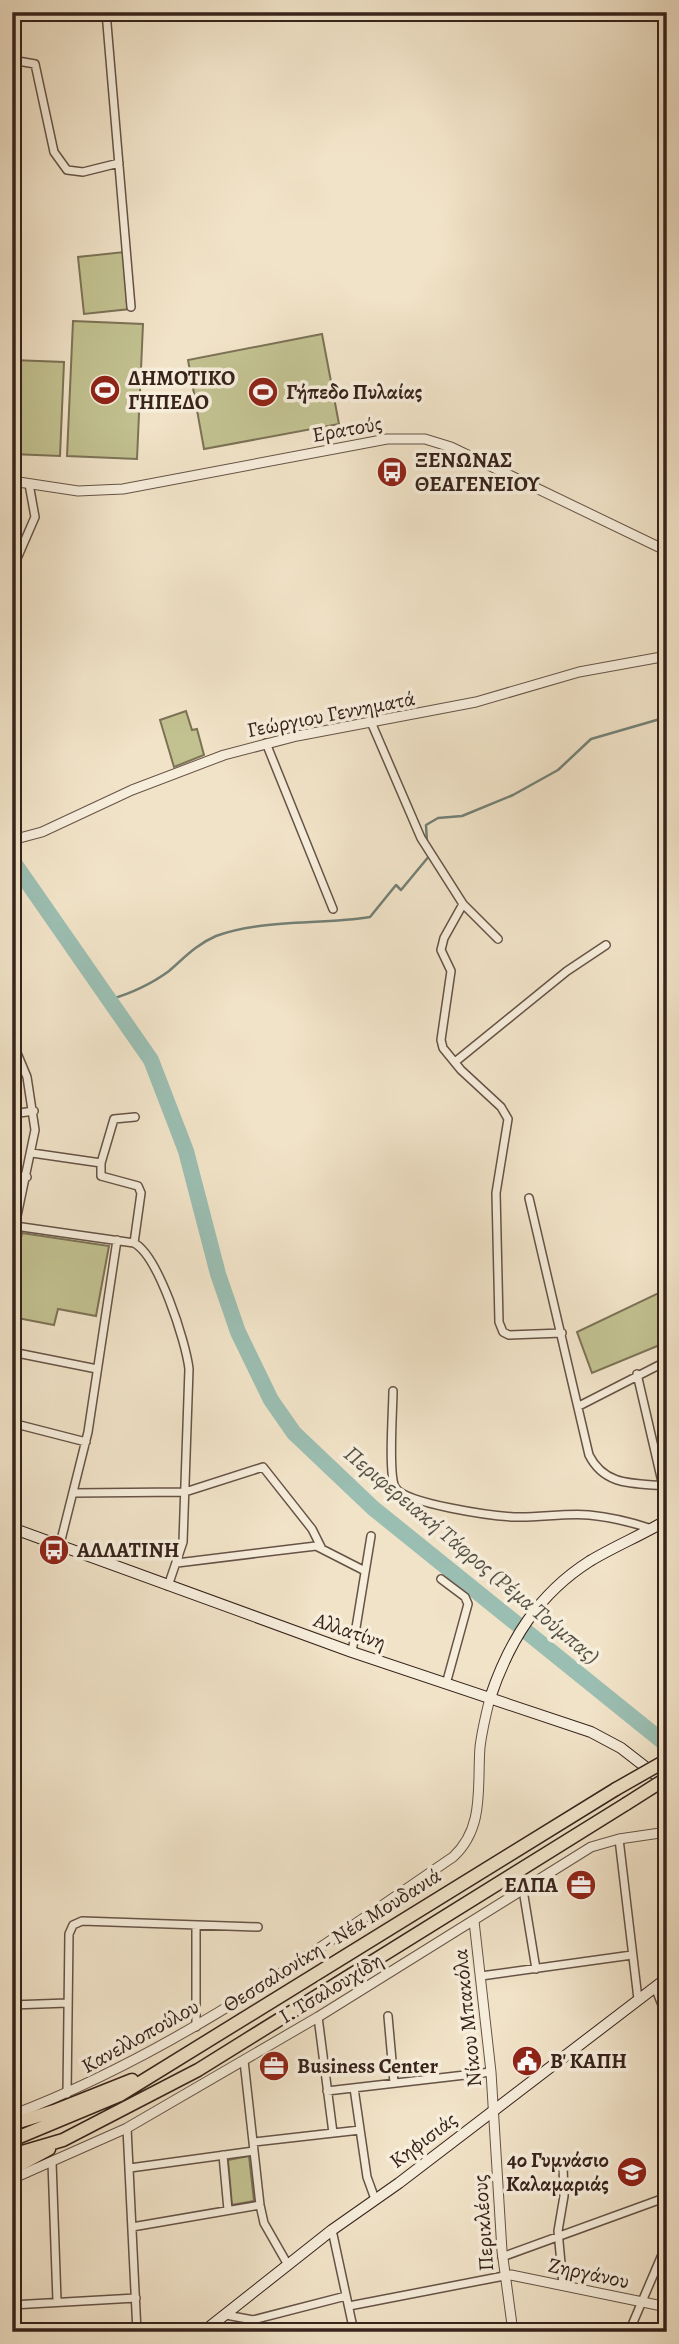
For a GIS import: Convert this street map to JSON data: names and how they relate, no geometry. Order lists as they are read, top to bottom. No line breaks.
{"streets":{"highway":["Θεσσαλονίκη - Νέα Μουδανιά"],"main road":["Αλλατίνη","Κηφισιάς"],"street":["Ερατούς","Γεώργιου Γεννηματά","Ι. Τσαλουχίδη","Νίκου Μπακόλα","Κανελλοπούλου","Περικλέους","Ζηργάνου"]},"crossings":[["Αλλατίνη","Θεσσαλονίκη - Νέα Μουδανιά"],["Αλλατίνη","Κανελλοπούλου"],["Ι. Τσαλουχίδη","Νίκου Μπακόλα"],["Νίκου Μπακόλα","Κηφισιάς"],["Νίκου Μπακόλα","Περικλέους"],["Κηφισιάς","Περικλέους"],["Περικλέους","Ζηργάνου"]],"water":["Περιφερειακή Τάφρος (Ρέμα Τούμπας)"],"places":{"sports":["ΔΗΜΟΤΙΚΟ ΓΗΠΕΔΟ","Γήπεδο Πυλαίας"],"bus stop":["ΞΕΝΩΝΑΣ ΘΕΑΓΕΝΕΙΟΥ","ΑΛΛΑΤΙΝΗ"],"office":["ΕΛΠΑ","Business Center"],"public building":["Β' ΚΑΠΗ"],"school or university":["4ο Γυμνάσιο Καλαμαριάς"]}}
